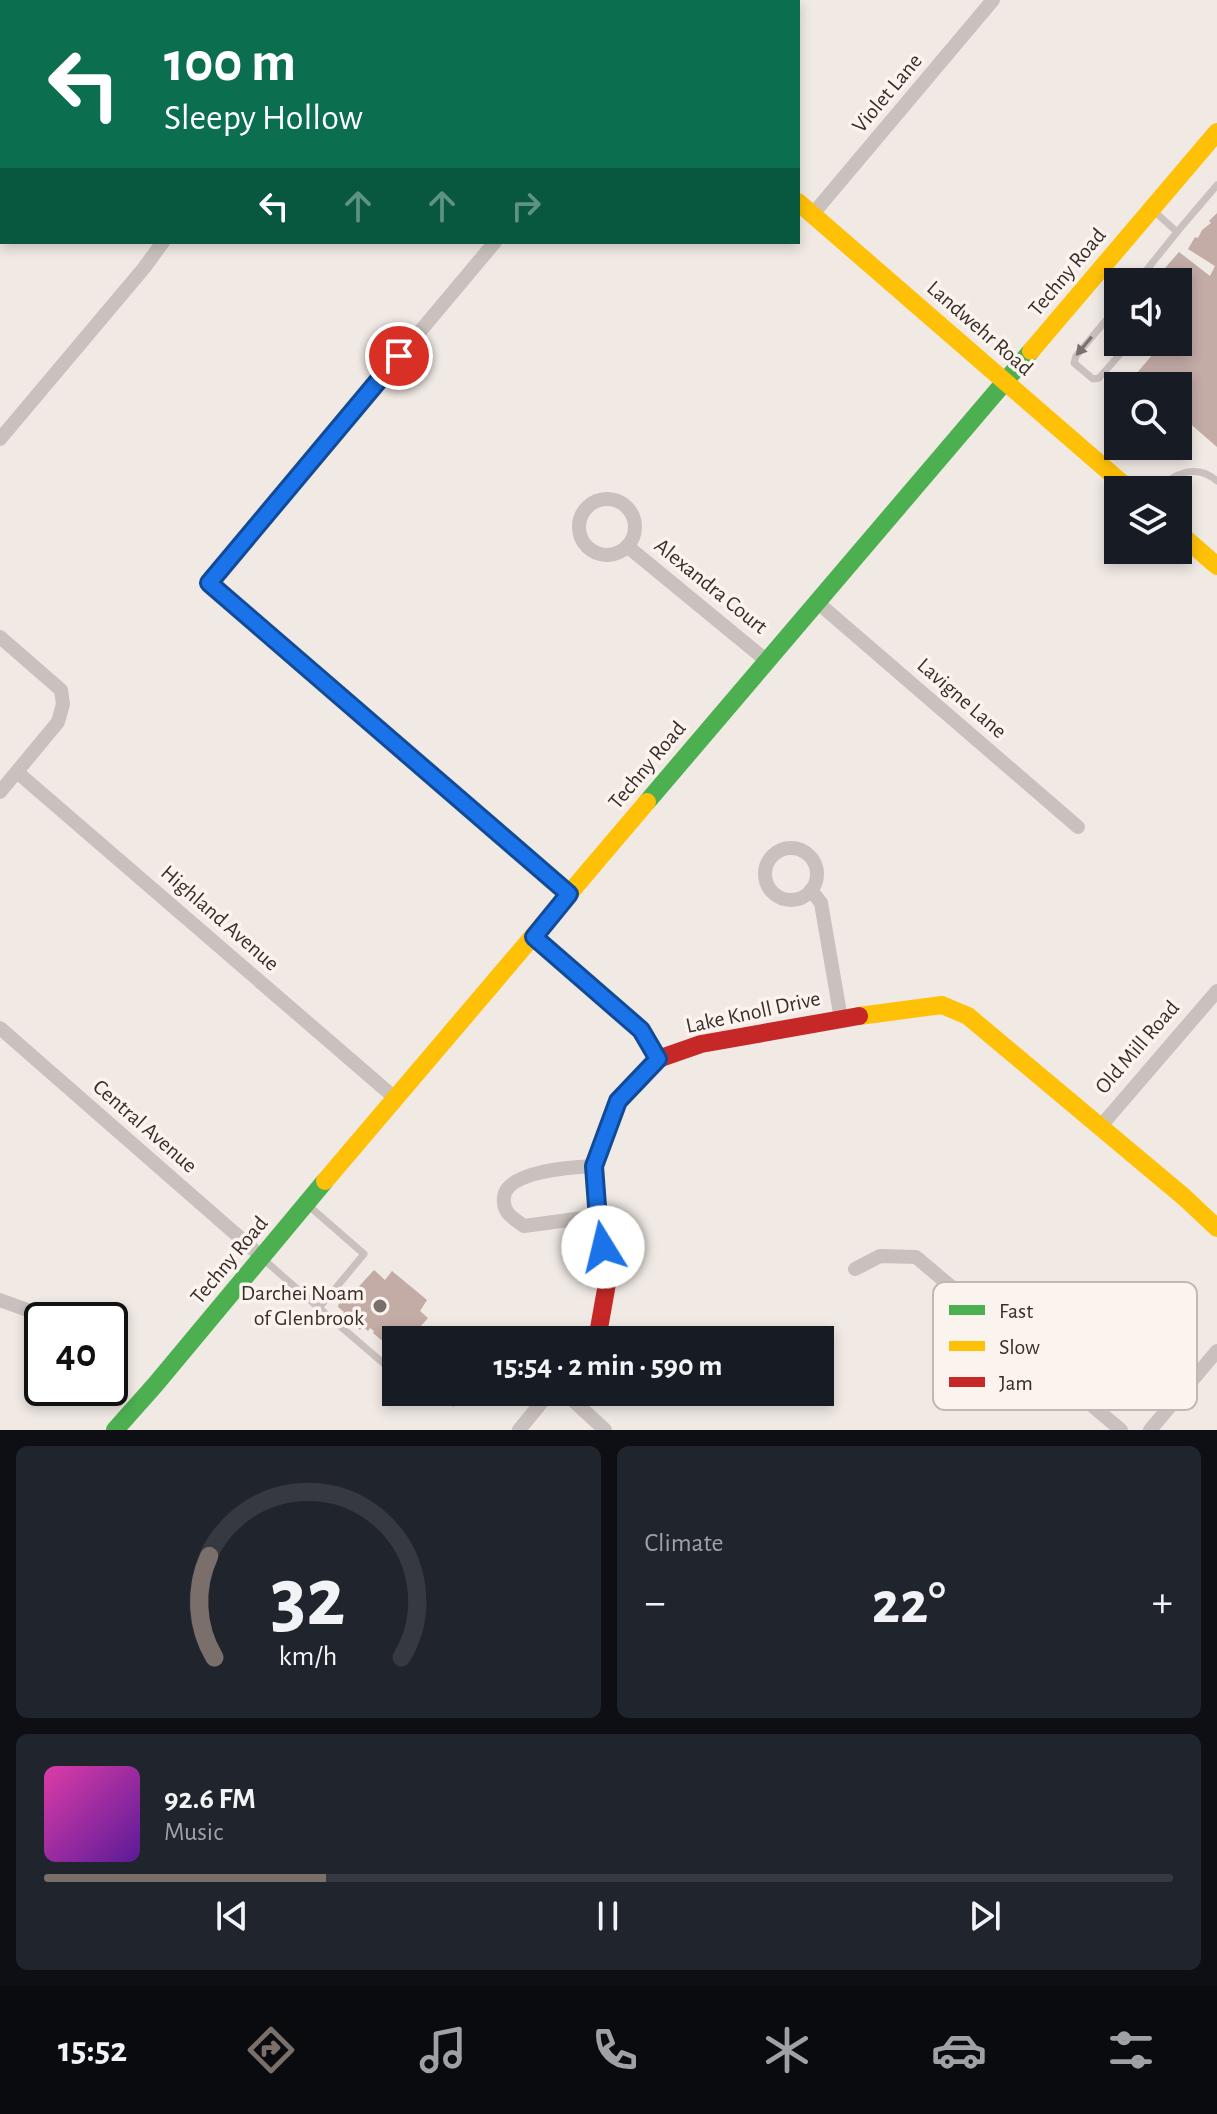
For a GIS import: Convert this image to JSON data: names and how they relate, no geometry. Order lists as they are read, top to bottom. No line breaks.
{"streets":{"main road":["Techny Road","Landwehr Road","Lake Knoll Drive","Old Mill Road"],"street":["Violet Lane","Alexandra Court","Lavigne Lane","Highland Avenue","Central Avenue"]},"crossings":[["Violet Lane","Landwehr Road"],["Techny Road","Landwehr Road"],["Techny Road","Alexandra Court"],["Techny Road","Lavigne Lane"],["Techny Road","Highland Avenue"],["Techny Road","Central Avenue"],["Lake Knoll Drive","Old Mill Road"]],"places":["Darchei Noam of Glenbrook"],"legend":["Fast","Slow","Jam"],"page":{"turn":["100 m","Sleepy Hollow"],"limit":"40","trip":"15:54 · 2 min · 590 m","tile":"Climate","heat":["−","22°","+"],"song":["92.6 FM","Music"],"tabs":"15:52","gauge":["32","km/h"]}}
